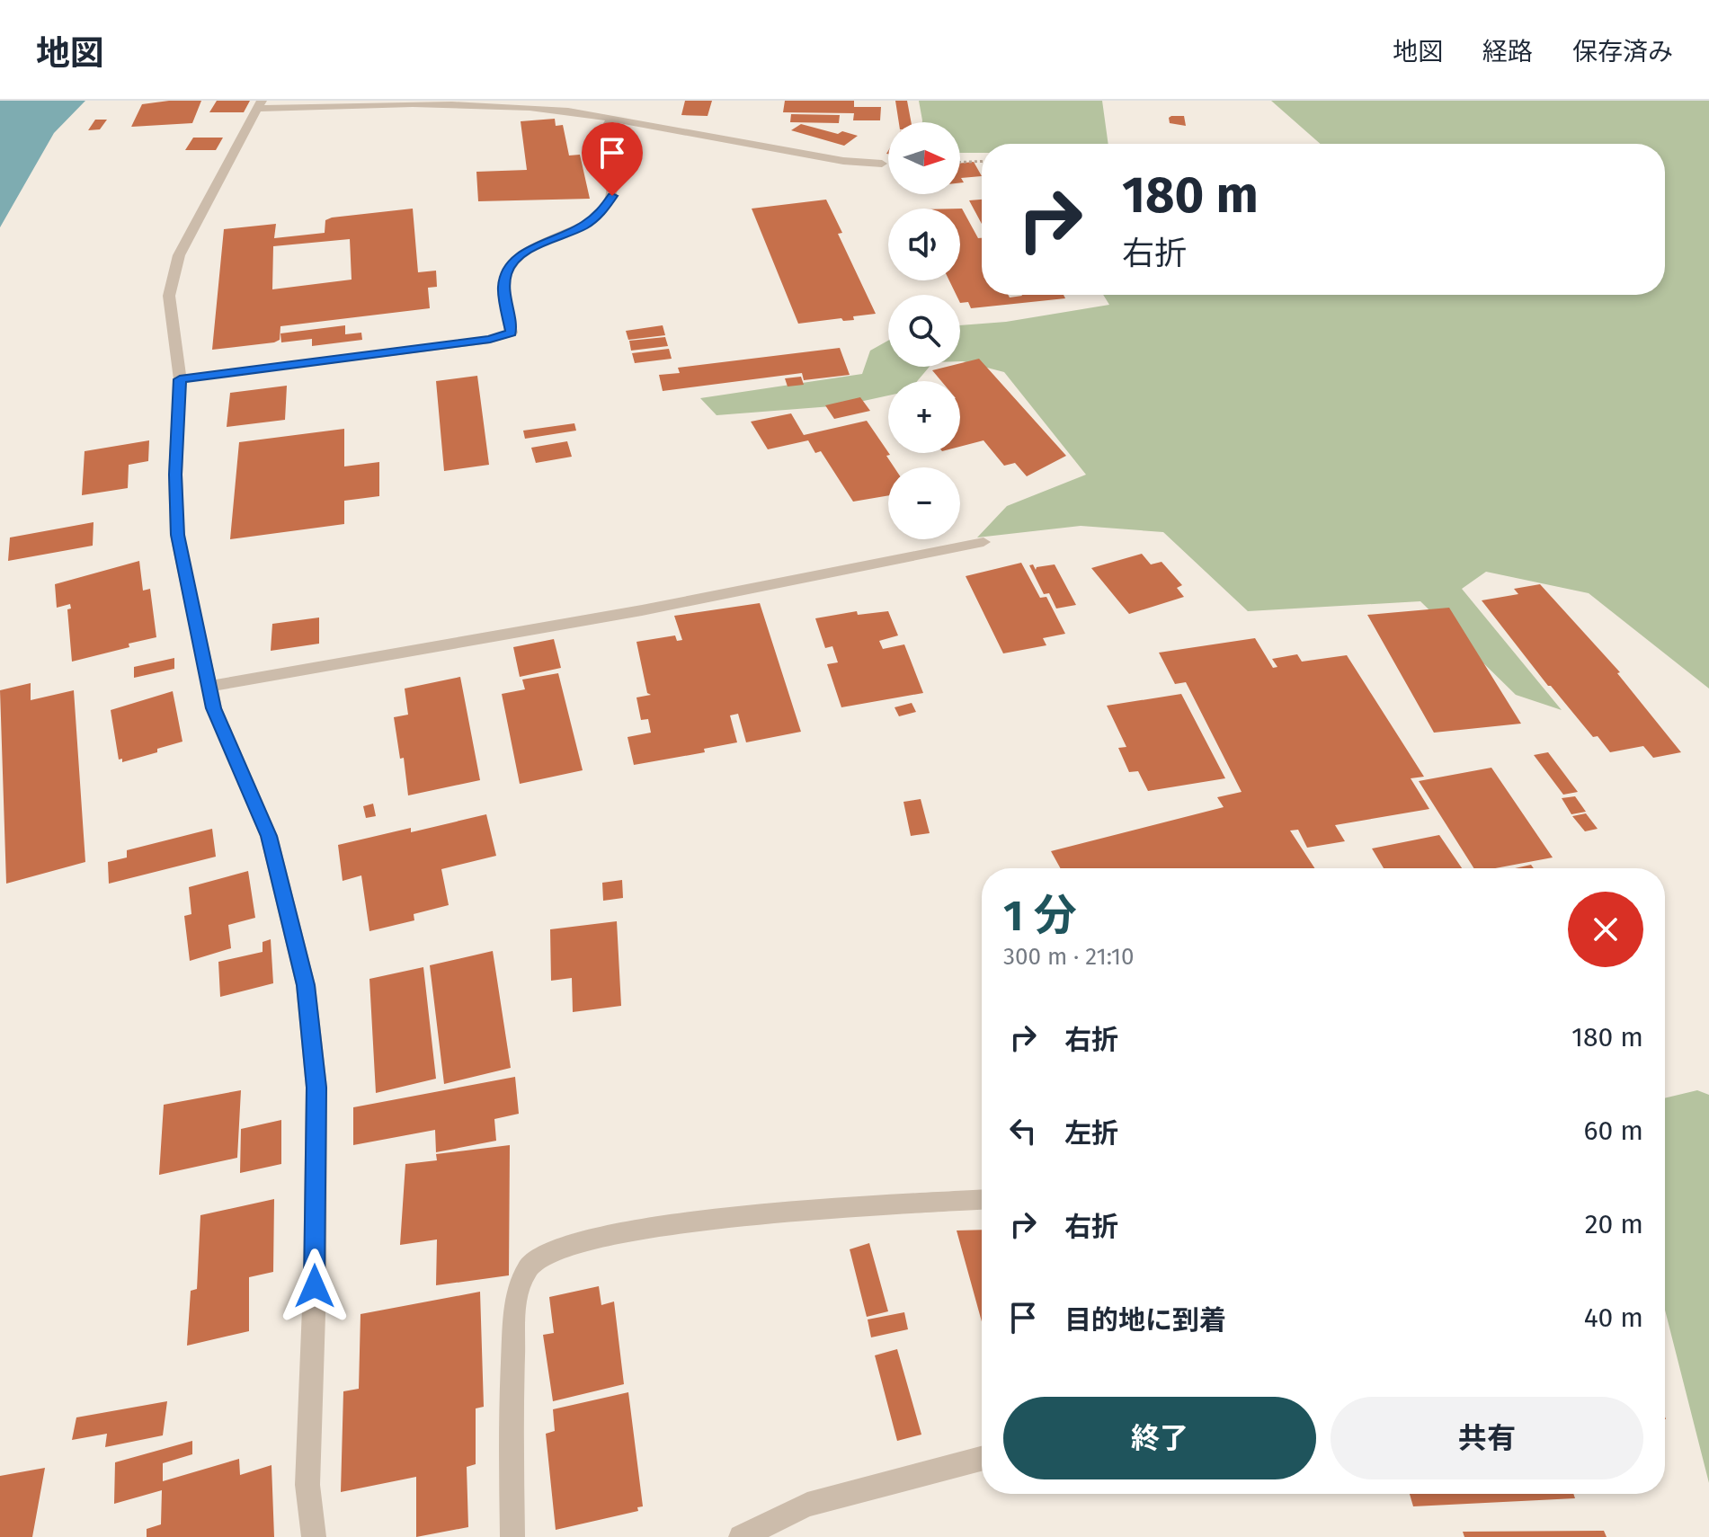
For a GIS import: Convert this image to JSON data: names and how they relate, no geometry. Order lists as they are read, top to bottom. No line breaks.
{"north":"right","page":{"header":"地図","nav":["地図","経路","保存済み"],"map_buttons":["+","−"],"turn":["180 m","右折"],"heading":["1 分","300 m · 21:10"],"list":[{"name":"右折","value":"180 m"},{"name":"左折","value":"60 m"},{"name":"右折","value":"20 m"},{"name":"目的地に到着","value":"40 m"}],"buttons":["終了","共有"]}}
